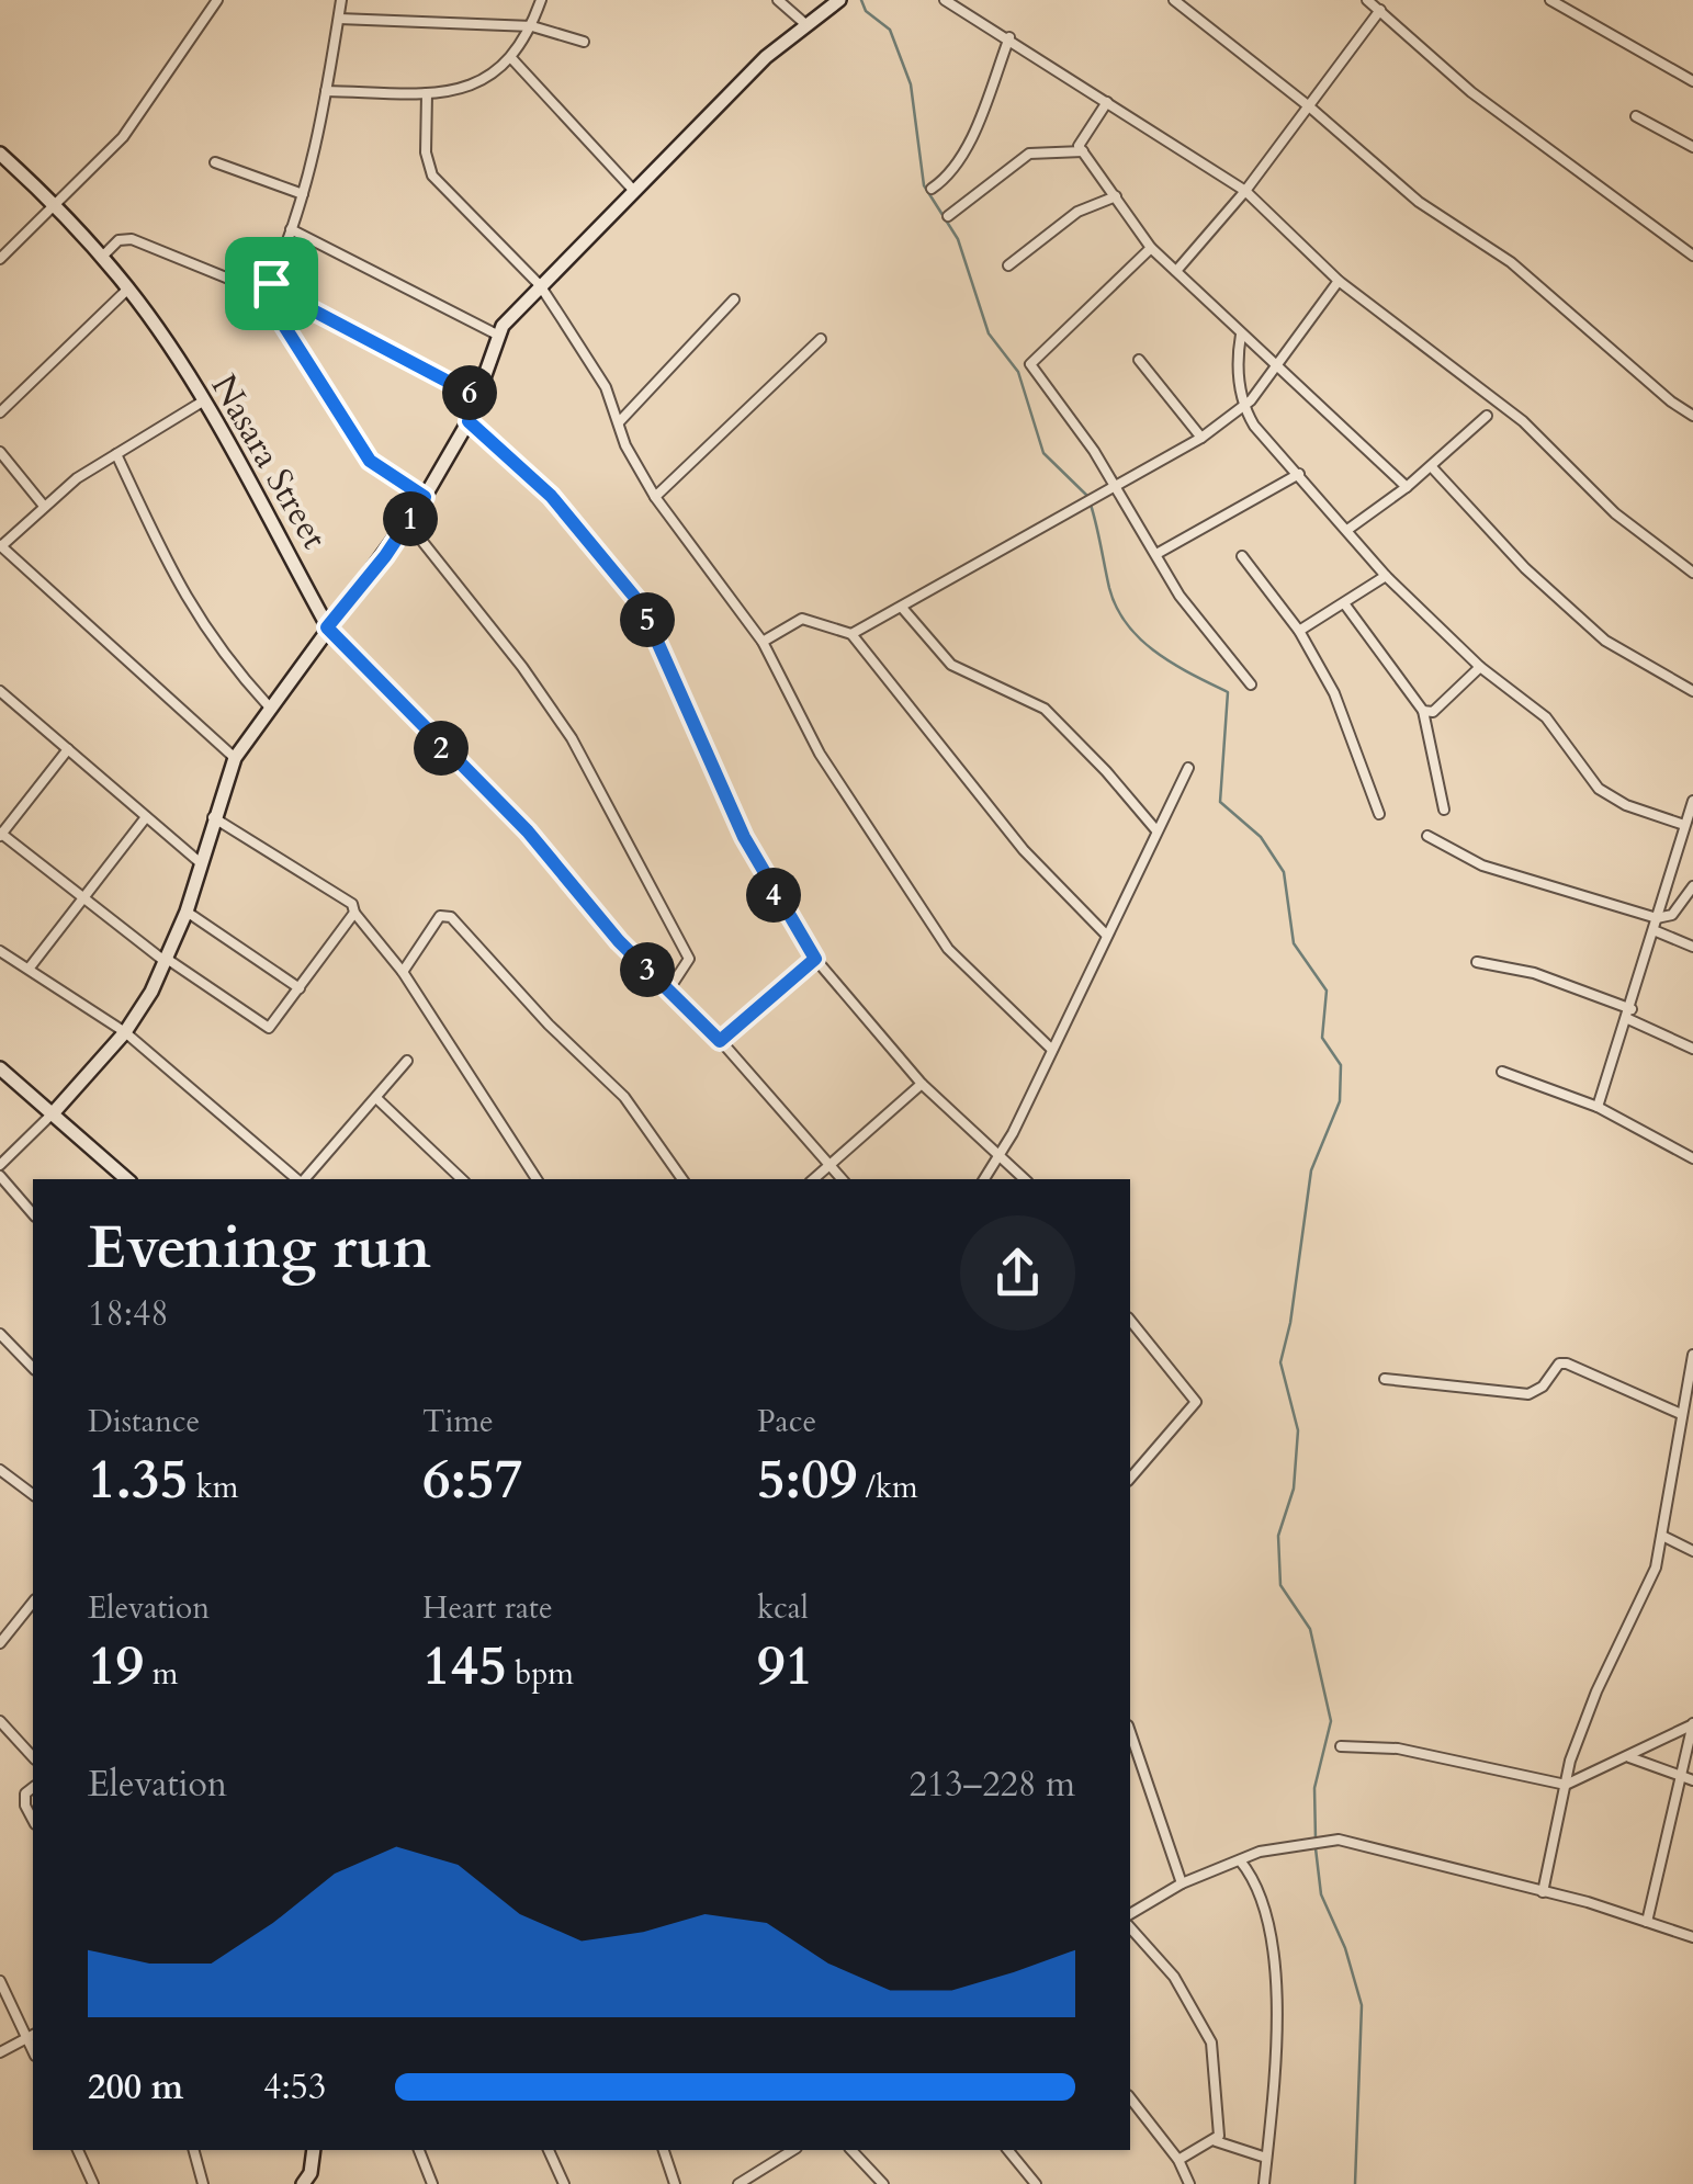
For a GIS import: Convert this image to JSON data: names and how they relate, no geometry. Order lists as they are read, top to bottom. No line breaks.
{"streets":{"street":["Nasara Street"]},"page":{"pins":["6","1","5","2","4","3"],"heading":["Evening run","18:48"],"stats":[["Distance","1.35 km"],["Time","6:57"],["Pace","5:09 /km"],["Elevation","19 m"],["Heart rate","145 bpm"],["kcal","91"]],"chart":["Elevation","213–228 m"],"list":[{"name":"200 m","note":"4:53"}]}}
